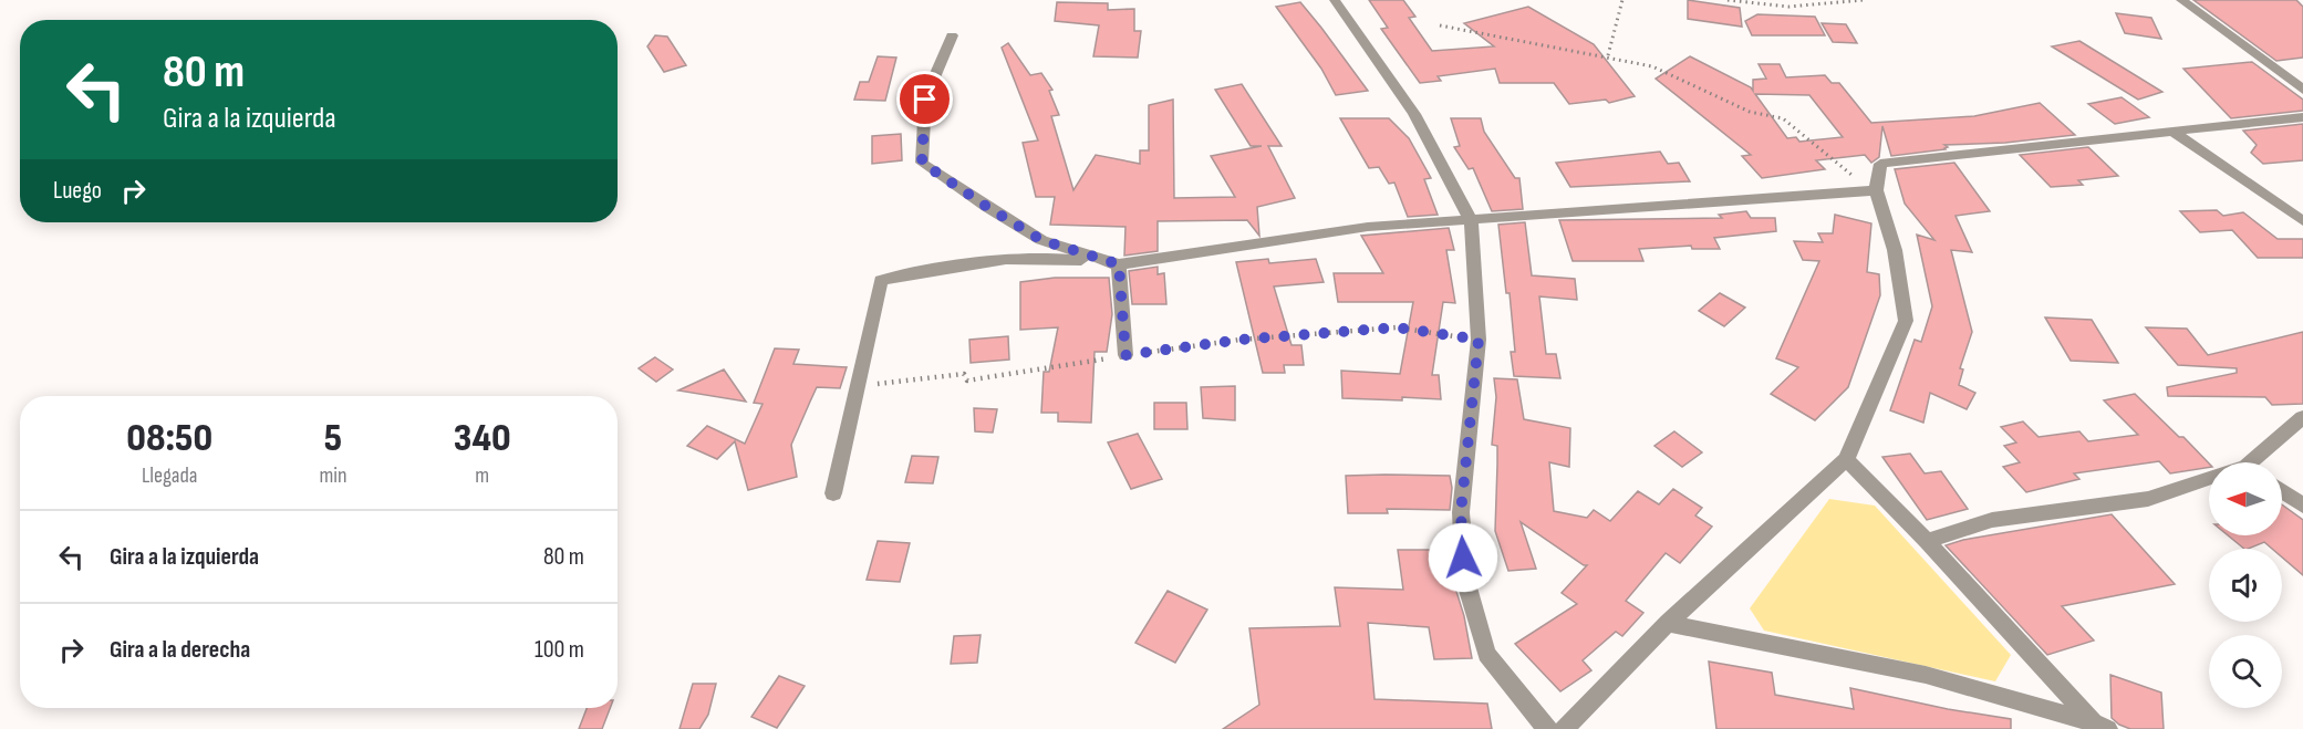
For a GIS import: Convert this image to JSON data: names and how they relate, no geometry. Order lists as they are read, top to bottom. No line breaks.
{"north":"left","page":{"turn":["80 m","Gira a la izquierda"],"then":"Luego","eta":["08:50","Llegada","5","min","340","m"],"list":[{"name":"Gira a la izquierda","value":"80 m"},{"name":"Gira a la derecha","value":"100 m"}]}}
